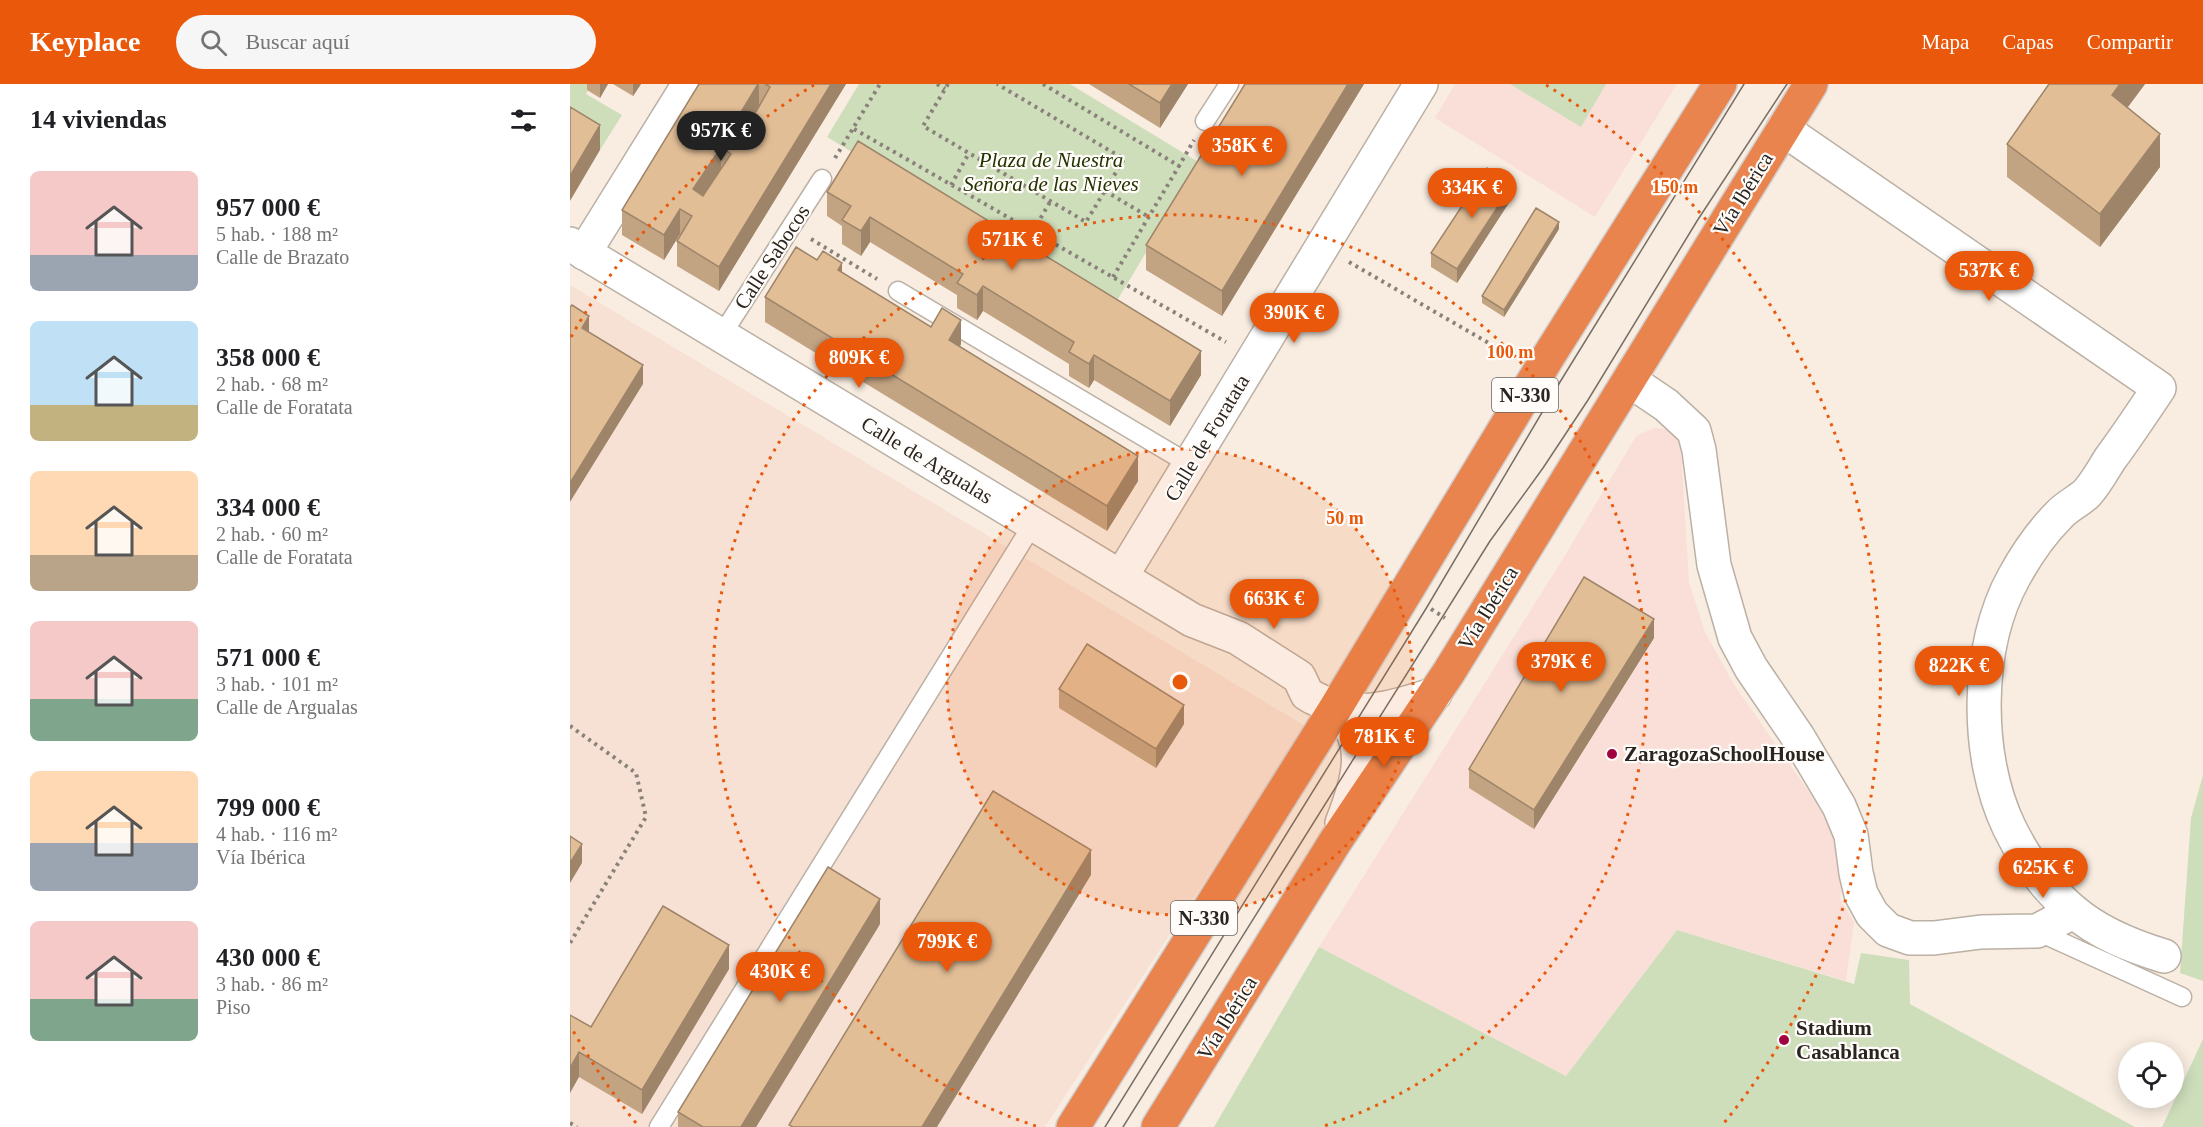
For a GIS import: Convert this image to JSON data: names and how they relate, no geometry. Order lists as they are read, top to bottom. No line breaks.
{"streets":{"highway":["Vía Ibérica","N-330"],"street":["Calle de Foratata","Calle de Argualas"],"lane":["Calle Sabocos"]},"crossings":[["Vía Ibérica","Calle de Argualas"],["Calle Sabocos","Calle de Argualas"],["N-330","Calle de Argualas"],["Calle de Foratata","Calle de Argualas"]],"parks":["Plaza de Nuestra Señora de las Nieves"],"places":["ZaragozaSchoolHouse","Stadium Casablanca"],"page":{"header":"Keyplace","search":"Buscar aquí","nav":["Mapa","Capas","Compartir"],"heading":"14 viviendas","price":["957K €","358K €","334K €","571K €","537K €","390K €","809K €","663K €","379K €","822K €","781K €","625K €","799K €","430K €"],"list":[{"name":"957 000 €","note":"5 hab. · 188 m² · Calle de Brazato"},{"name":"358 000 €","note":"2 hab. · 68 m² · Calle de Foratata"},{"name":"334 000 €","note":"2 hab. · 60 m² · Calle de Foratata"},{"name":"571 000 €","note":"3 hab. · 101 m² · Calle de Argualas"},{"name":"799 000 €","note":"4 hab. · 116 m² · Vía Ibérica"},{"name":"430 000 €","note":"3 hab. · 86 m² · Piso"}]},"rings":["150 m","100 m","50 m"]}
